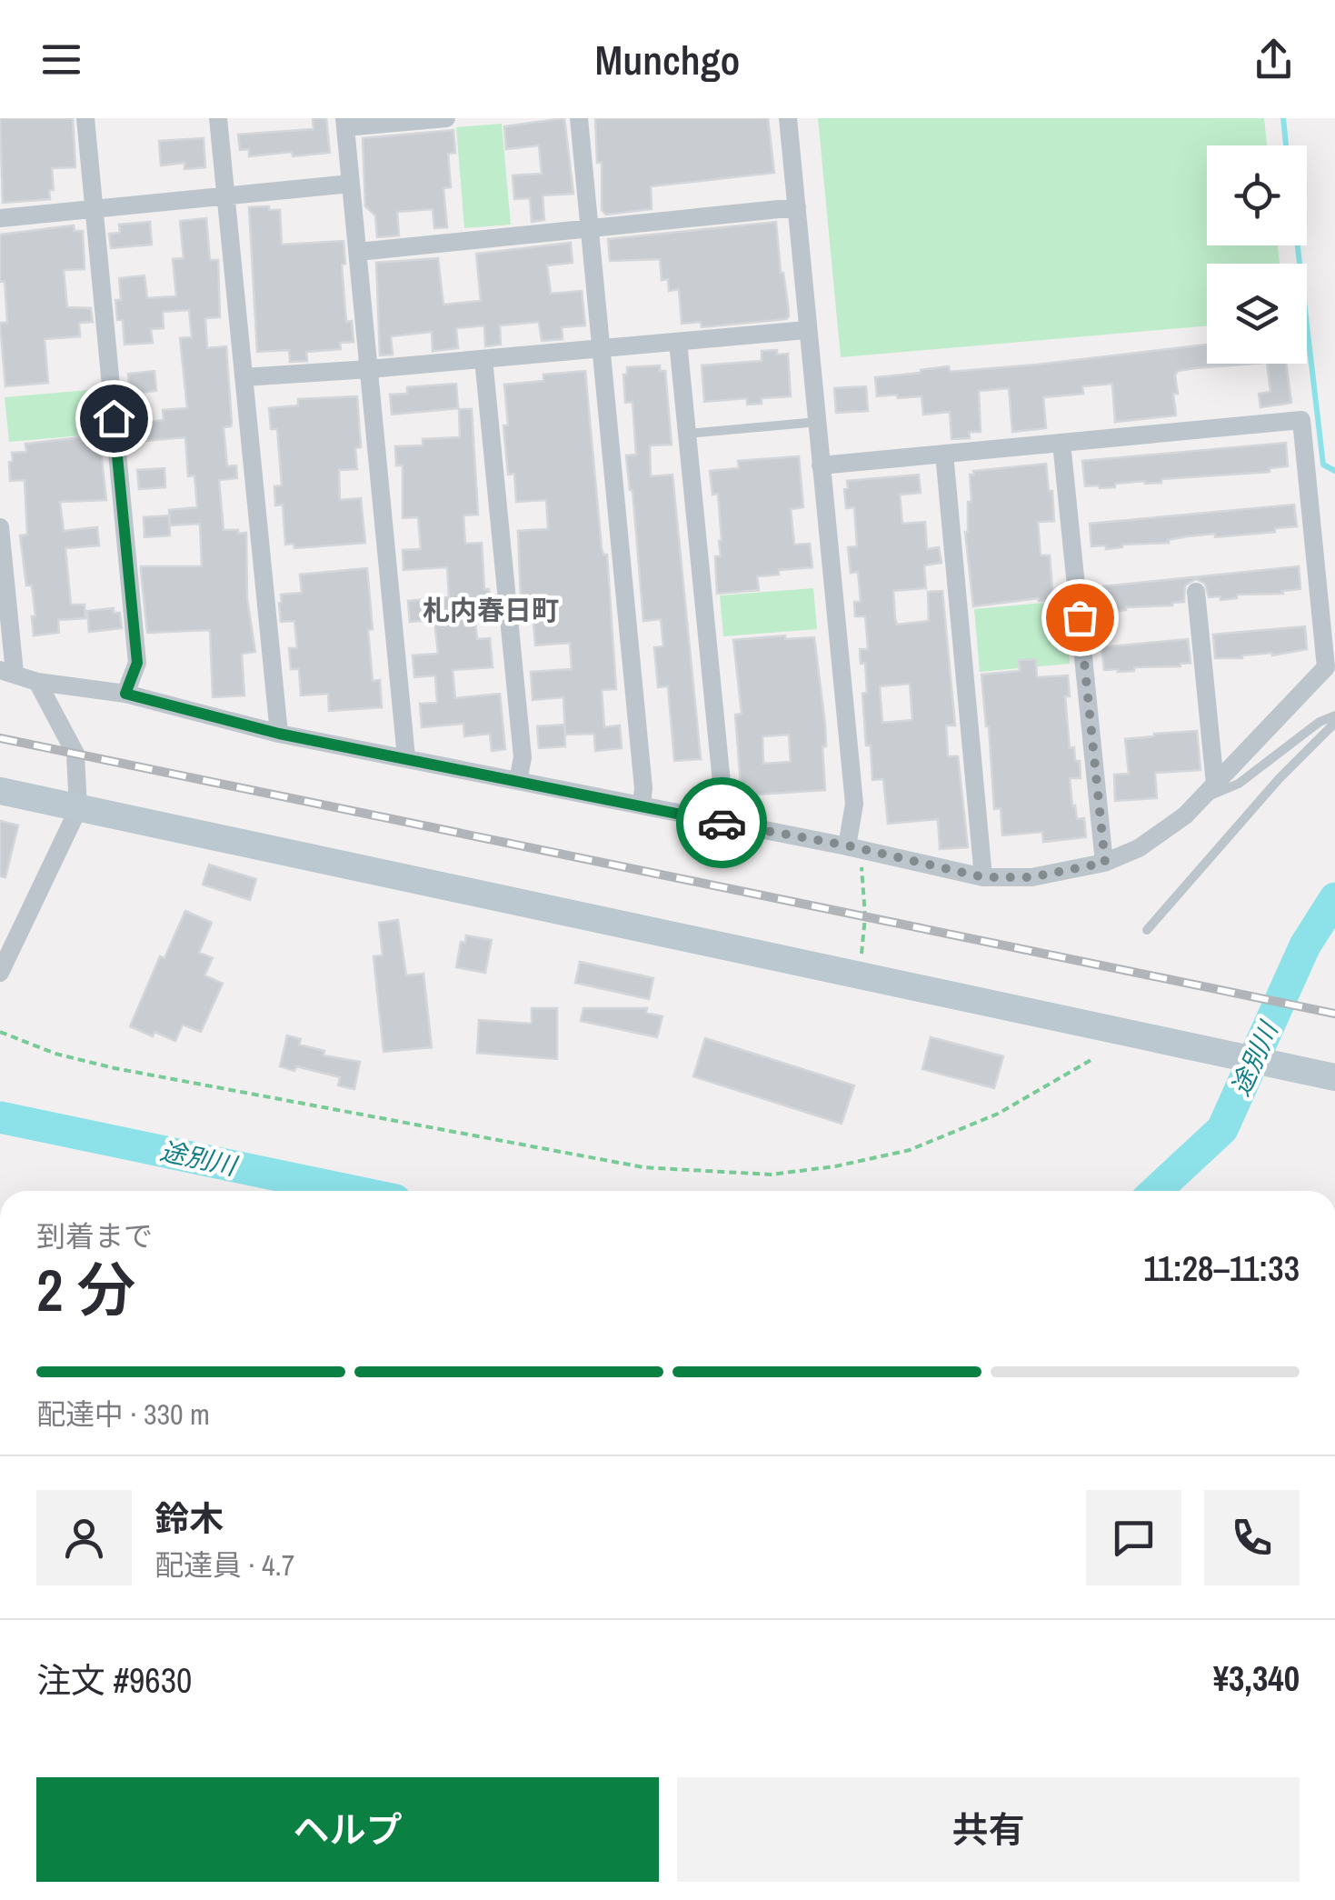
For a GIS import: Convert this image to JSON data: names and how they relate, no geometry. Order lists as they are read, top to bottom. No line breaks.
{"districts":["札内春日町"],"water":["途別川"],"page":{"header":"Munchgo","heading":["2 分","到着まで","11:28–11:33"],"panel":["鈴木","配達員 · 4.7","注文 #9630","¥3,340"],"bar":"配達中 · 330 m","buttons":["ヘルプ","共有"]}}
